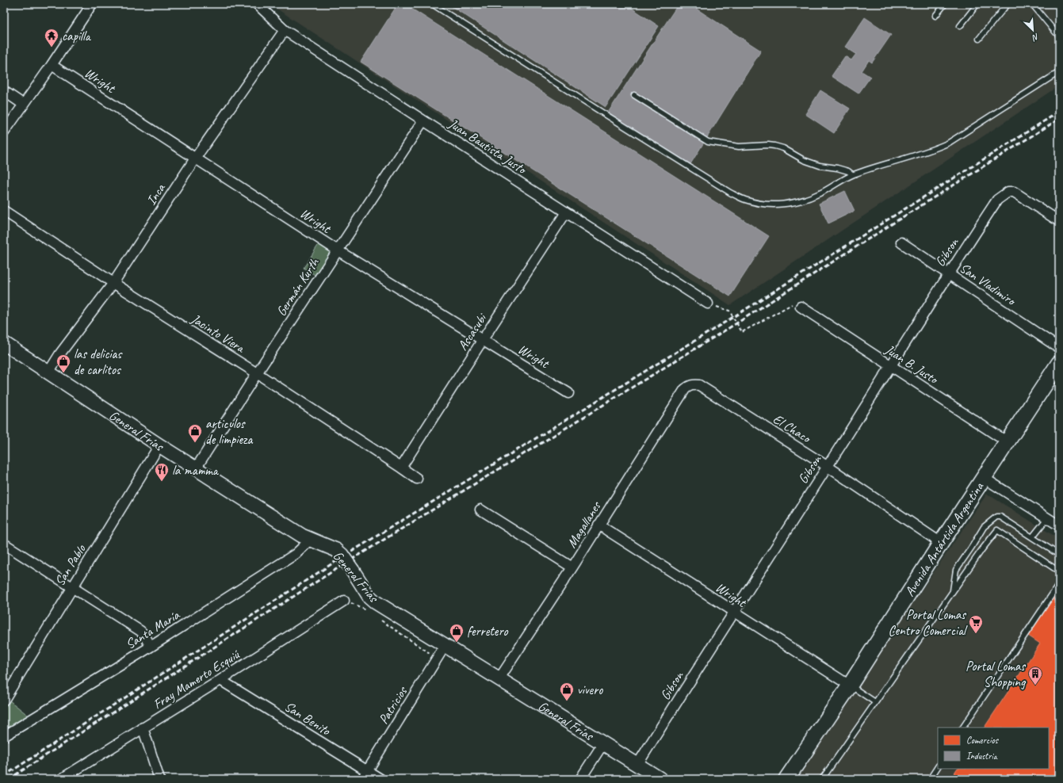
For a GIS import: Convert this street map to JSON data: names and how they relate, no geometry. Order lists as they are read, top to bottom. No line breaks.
{"streets":{"main road":["General Frías","Avenida Antártida Argentina"],"street":["Wright","Juan Bautista Justo","Inca","Gibson","San Vladimiro","Germán Kurth","Ascasubi","Jacinto Viera","Juan B. Justo","El Chaco","Magallanes","San Pablo","Santa María","Fray Mamerto Esquiú","Patricios","San Benito"]},"crossings":[["Wright","Inca"],["Wright","Gibson"],["Wright","Germán Kurth"],["Wright","Ascasubi"],["Wright","Magallanes"],["Wright","Avenida Antártida Argentina"],["Juan Bautista Justo","Inca"],["Juan Bautista Justo","Germán Kurth"],["Juan Bautista Justo","Ascasubi"],["Inca","Jacinto Viera"],["Inca","General Frías"],["Gibson","San Vladimiro"],["Gibson","Juan B. Justo"],["Gibson","El Chaco"],["Gibson","General Frías"],["Germán Kurth","Jacinto Viera"],["Germán Kurth","General Frías"],["Ascasubi","Jacinto Viera"],["Juan B. Justo","Avenida Antártida Argentina"],["El Chaco","Magallanes"],["El Chaco","Avenida Antártida Argentina"],["General Frías","Magallanes"],["General Frías","San Pablo"],["General Frías","Santa María"],["General Frías","Patricios"],["Fray Mamerto Esquiú","San Benito"],["Patricios","San Benito"]],"places":{"temple":["capilla"],"shop":["las delicias de carlitos","articulos de limpieza","ferretero","vivero"],"restaurant":["la mamma"],"supermarket":["Portal Lomas Centro Comercial"],"building":["Portal Lomas Shopping"]},"legend":["Comercios","Industria"],"north":"bottom right"}
